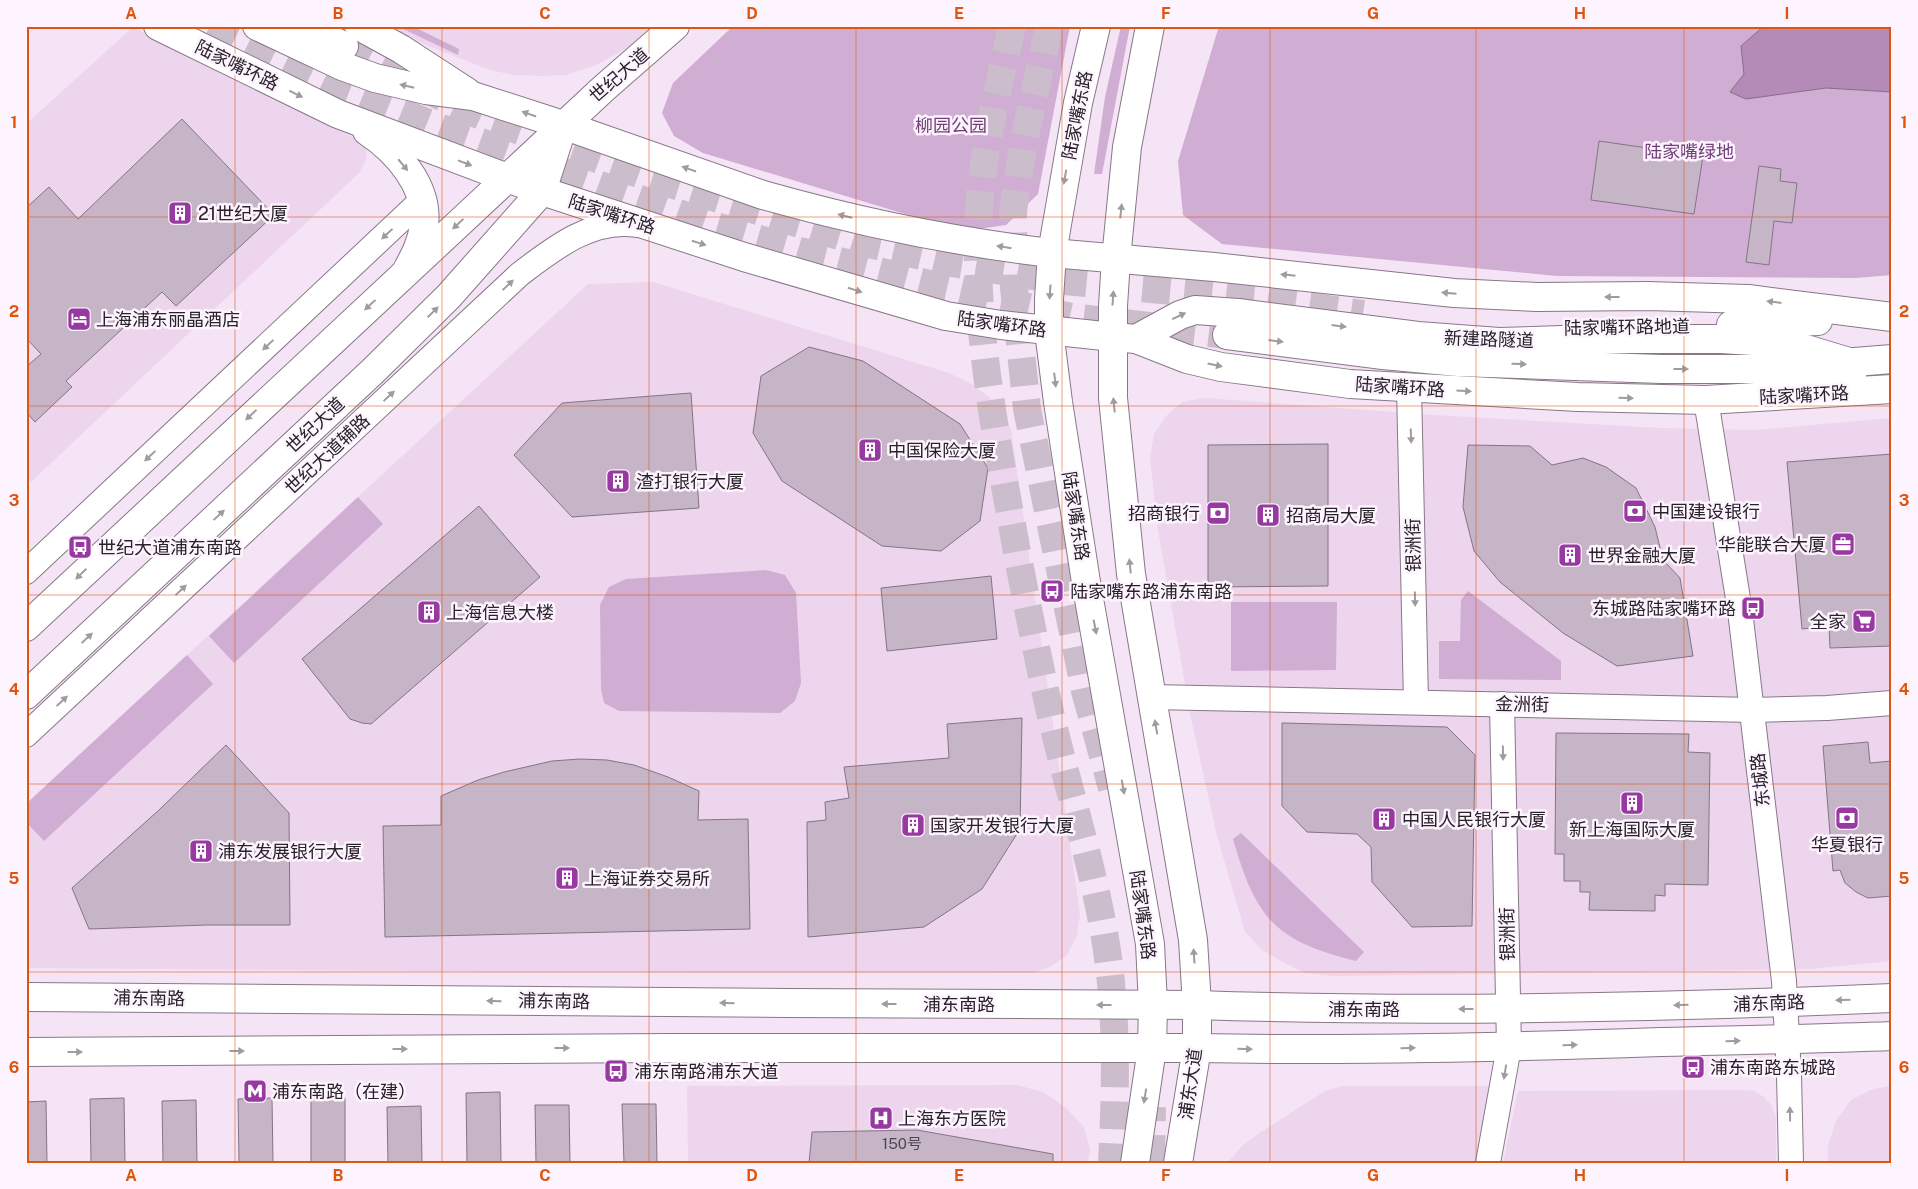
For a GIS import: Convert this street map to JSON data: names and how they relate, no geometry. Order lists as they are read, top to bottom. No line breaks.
{"streets":{"main road":["陆家嘴环路","世纪大道","陆家嘴东路","陆家嘴环路地道","新建路隧道","浦东南路","浦东大道"],"street":["世纪大道辅路","银洲街","金洲街","东城路"]},"crossings":[["陆家嘴环路","世纪大道"],["陆家嘴环路","陆家嘴东路"],["陆家嘴环路","新建路隧道"],["陆家嘴环路","世纪大道辅路"],["陆家嘴环路","银洲街"],["陆家嘴环路","东城路"],["陆家嘴东路","浦东南路"],["银洲街","金洲街"],["银洲街","浦东南路"],["金洲街","东城路"],["东城路","浦东南路"],["浦东南路","浦东大道"]],"one_way":["银洲街"],"parks":["柳园公园","陆家嘴绿地"],"places":{"building":["21世纪大厦","中国保险大厦","渣打银行大厦","招商局大厦","世界金融大厦","上海信息大楼","新上海国际大厦","中国人民银行大厦","国家开发银行大厦","浦东发展银行大厦","上海证券交易所"],"hotel":["上海浦东丽晶酒店"],"bank":["中国建设银行","招商银行","华夏银行"],"office":["华能联合大厦"],"bus stop":["世纪大道浦东南路","陆家嘴东路浦东南路","东城路陆家嘴环路","浦东南路东城路","浦东南路浦东大道"],"supermarket":["全家"],"metro station":["浦东南路（在建）"],"hospital":["上海东方医院"]},"house_numbers":["150号"],"grid":{"columns":["A","B","C","D","E","F","G","H","I"],"rows":["1","2","3","4","5","6"]}}
